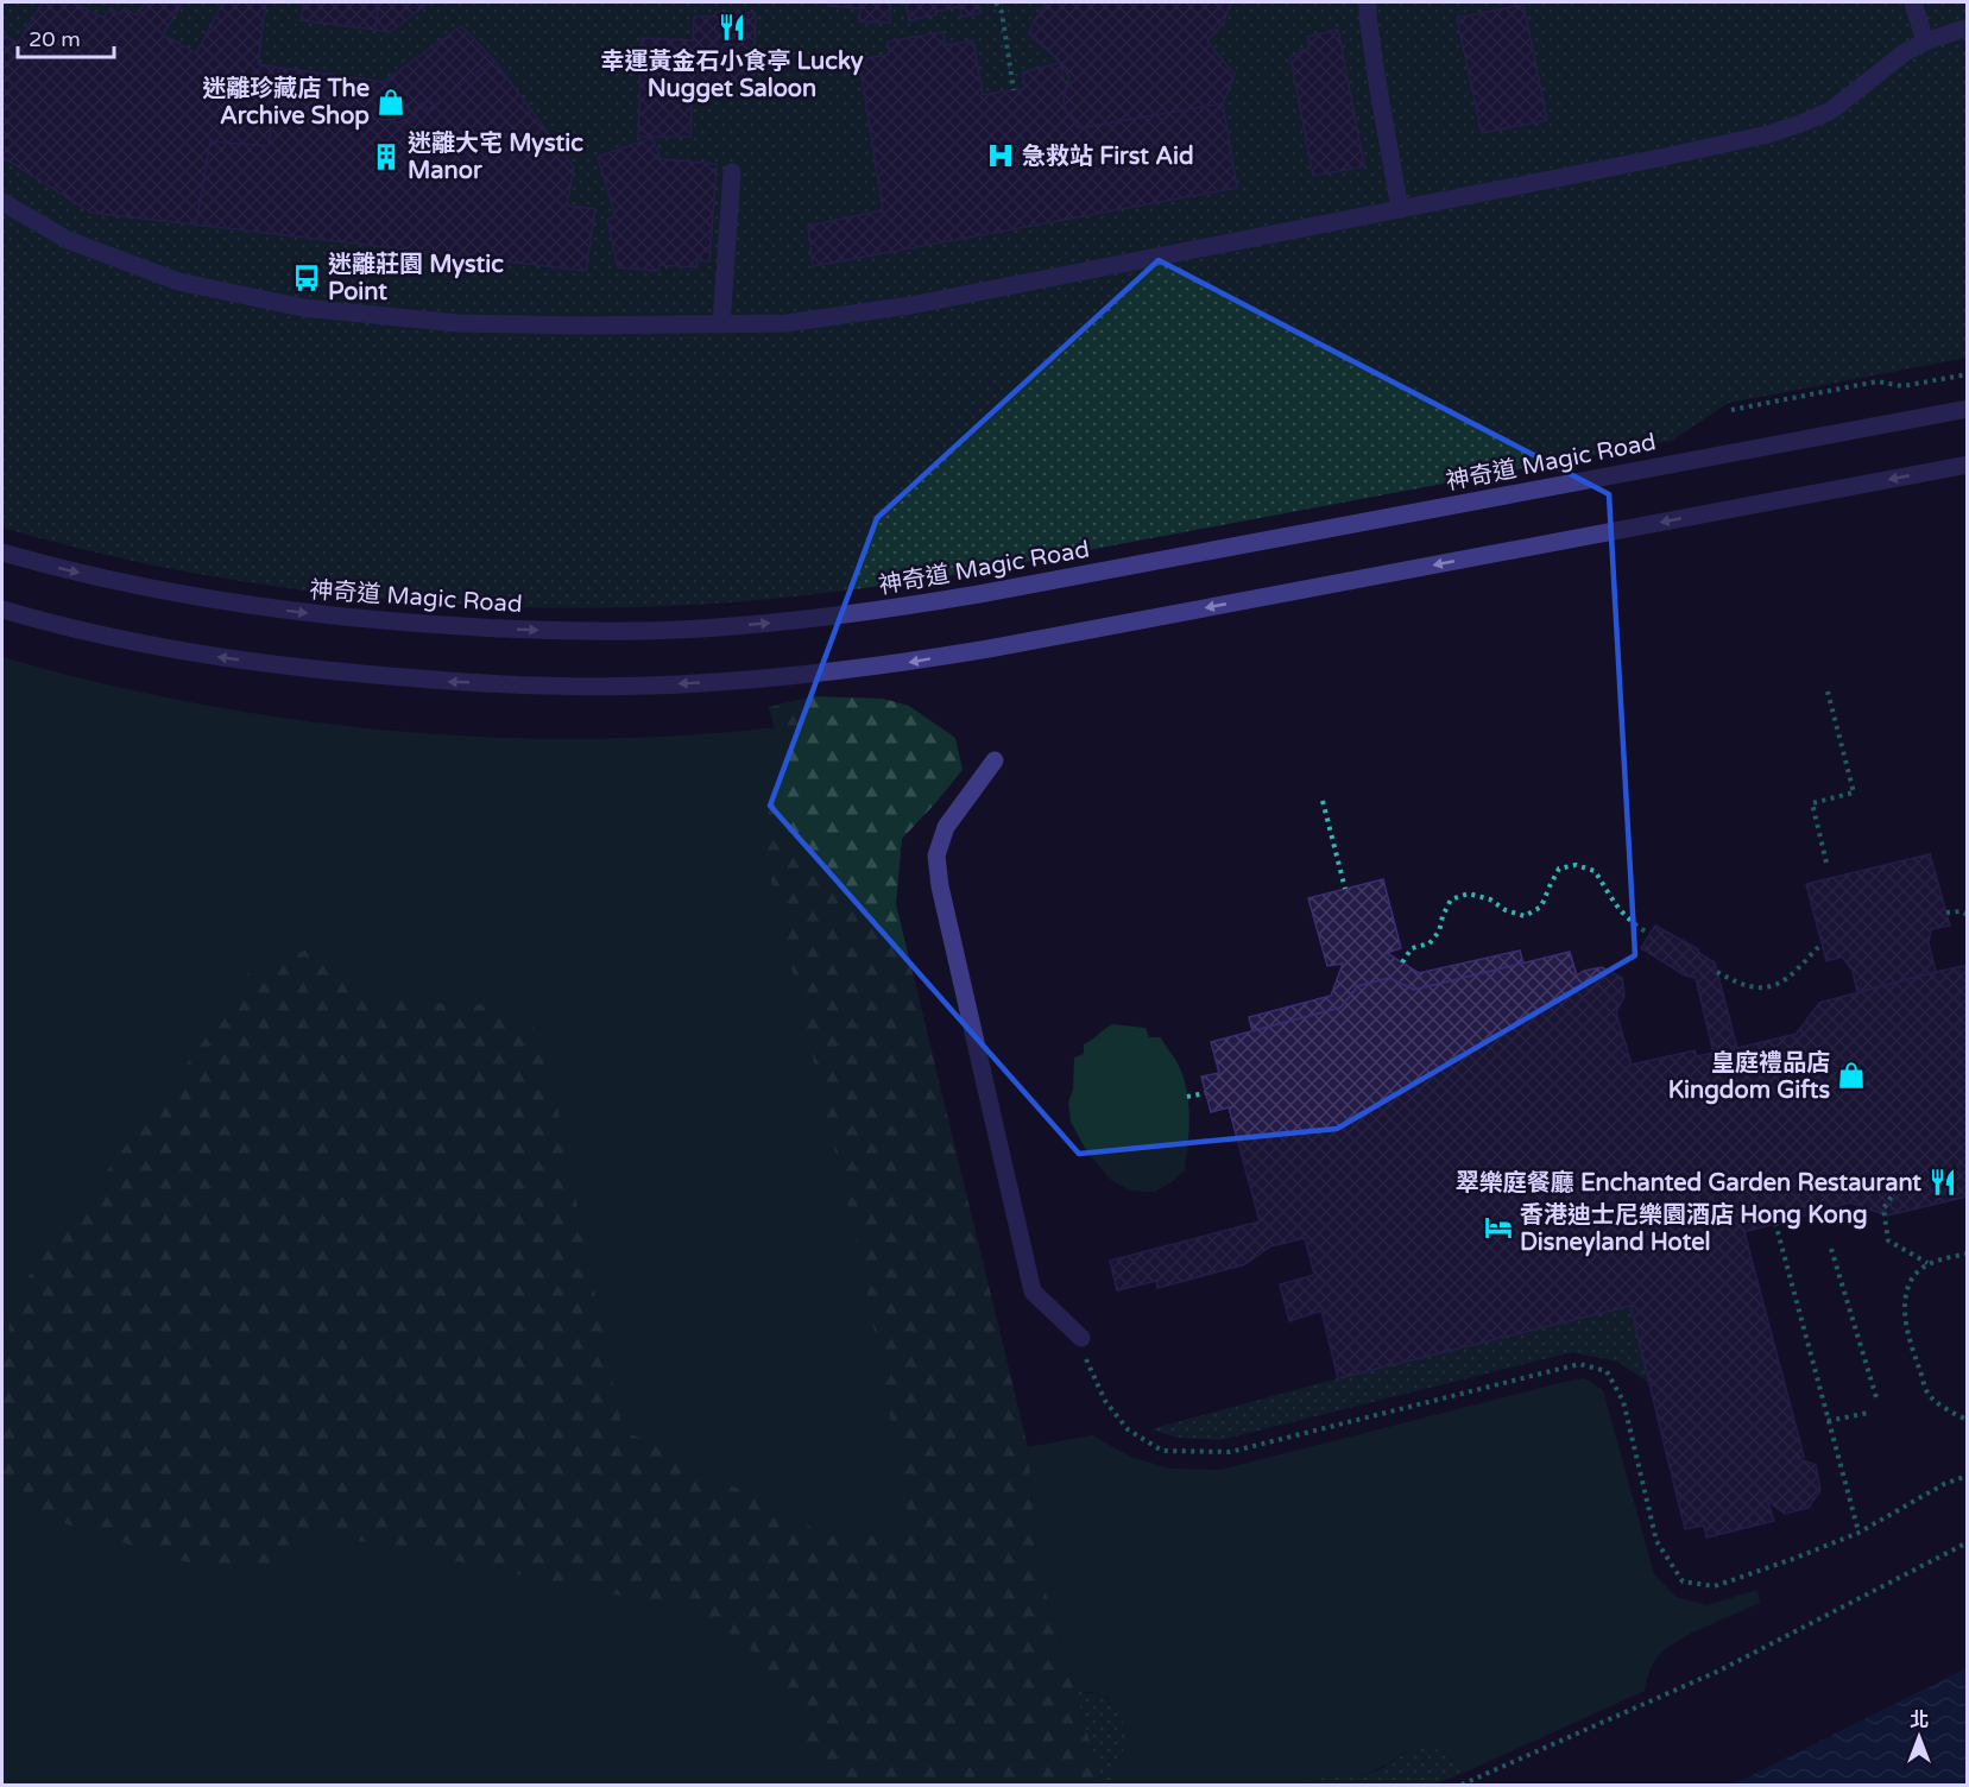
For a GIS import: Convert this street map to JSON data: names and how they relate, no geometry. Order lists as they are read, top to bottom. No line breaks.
{"streets":{"street":["神奇道 Magic Road"]},"places":{"restaurant":["幸運黃金石小食亭 Lucky Nugget Saloon","翠樂庭餐廳 Enchanted Garden Restaurant"],"shop":["迷離珍藏店 The Archive Shop","皇庭禮品店 Kingdom Gifts"],"hospital":["急救站 First Aid"],"building":["迷離大宅 Mystic Manor"],"bus stop":["迷離莊園 Mystic Point"],"hotel":["香港迪士尼樂園酒店 Hong Kong Disneyland Hotel"]},"scale_bar":"20 m","north":"top"}
